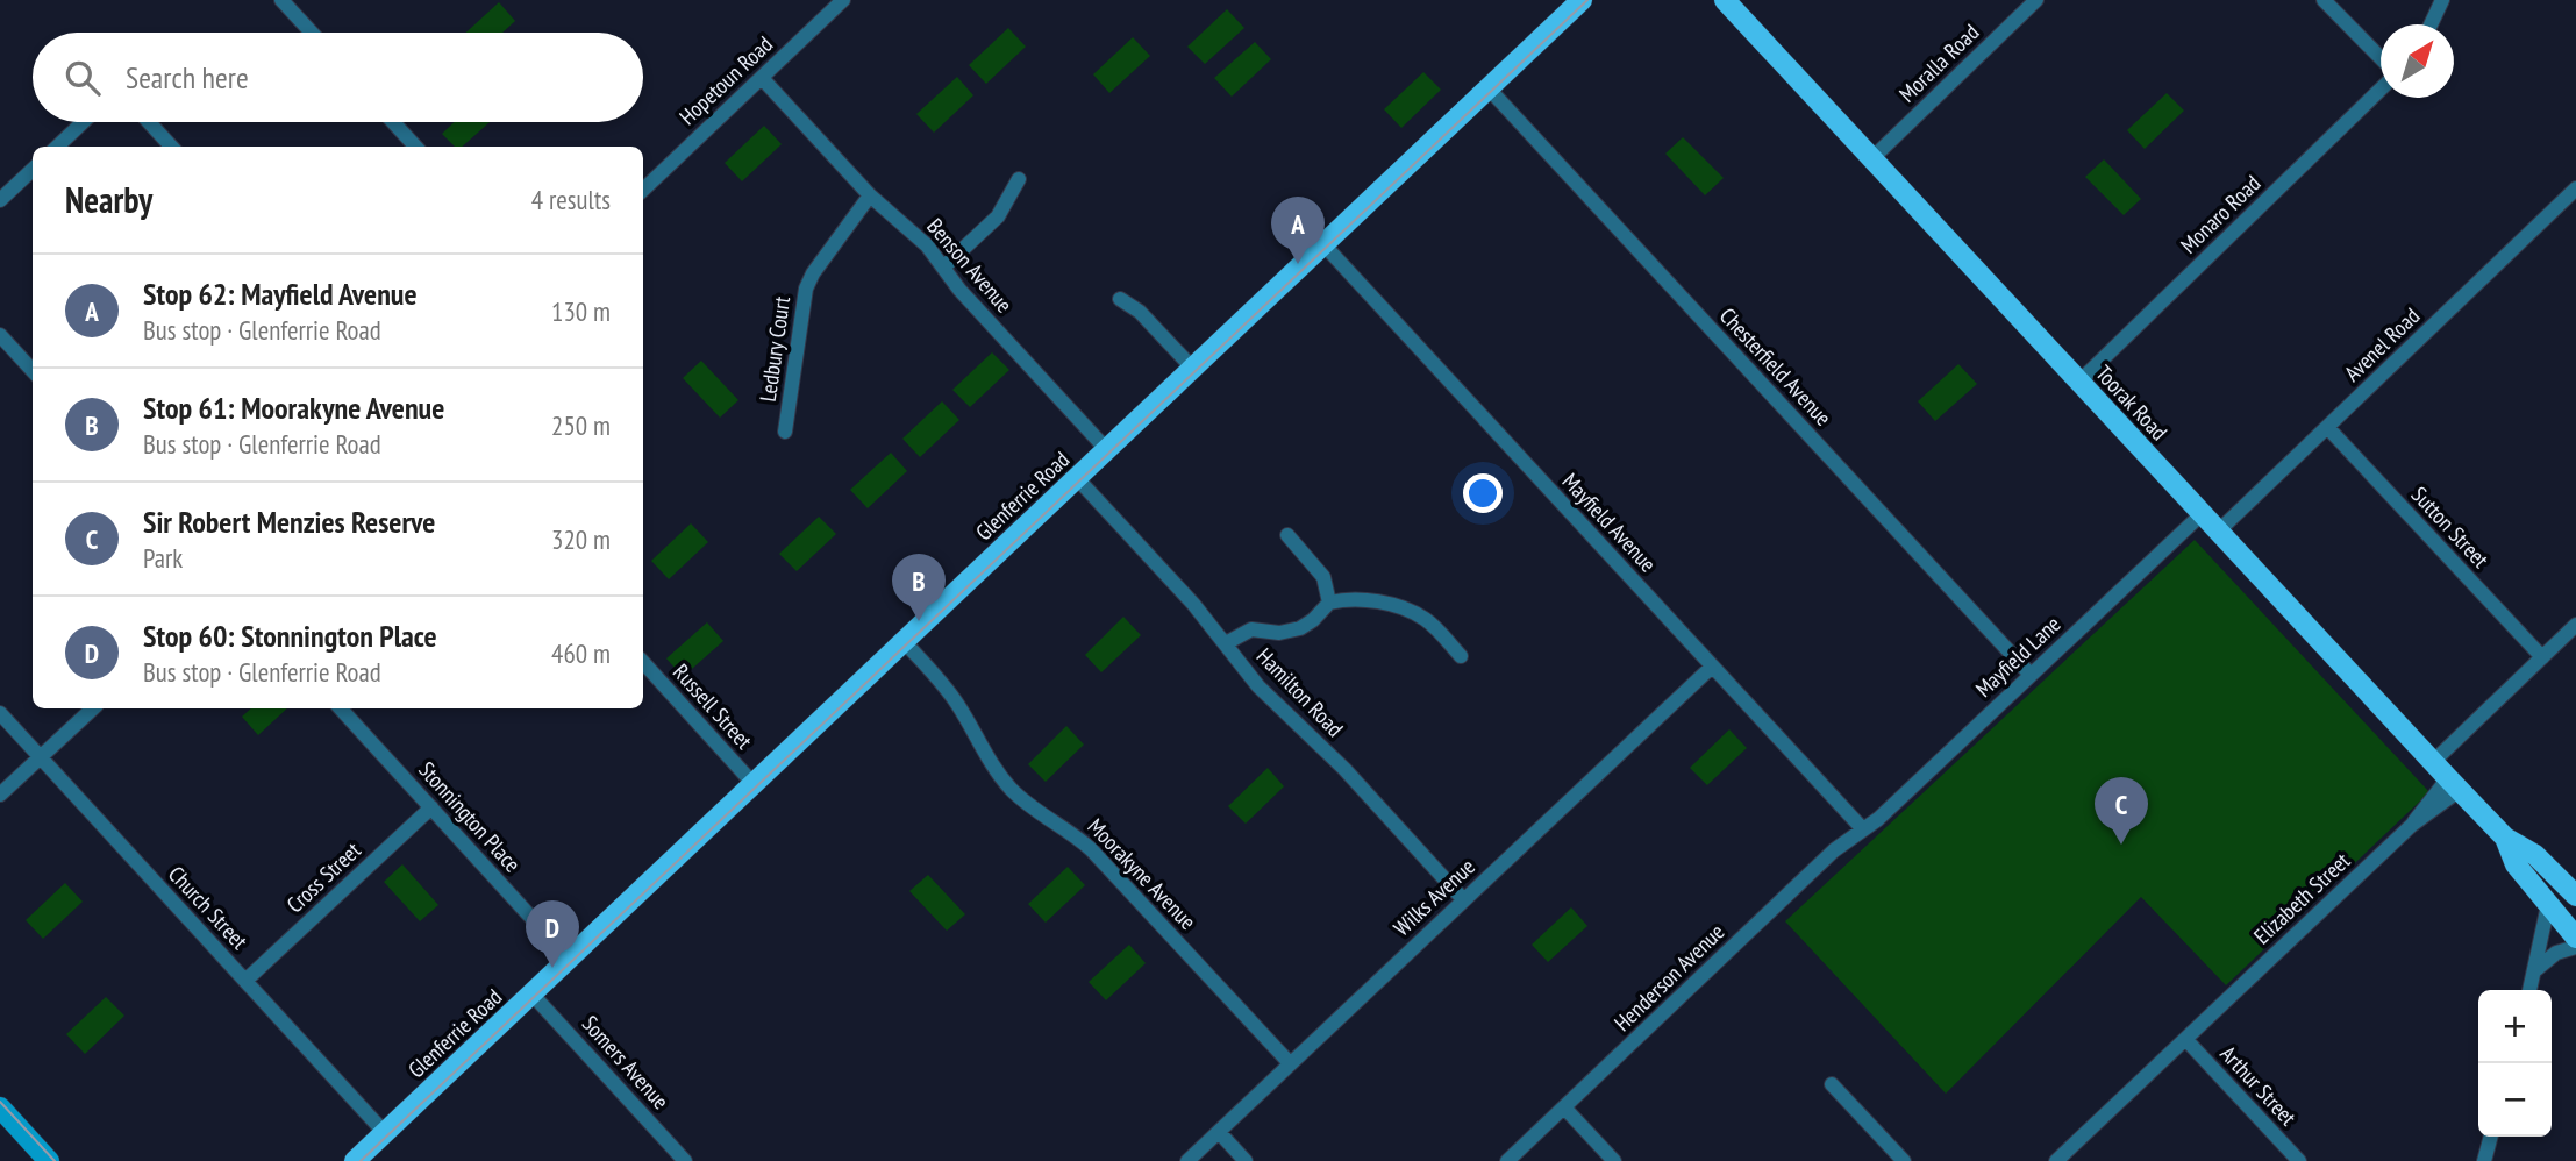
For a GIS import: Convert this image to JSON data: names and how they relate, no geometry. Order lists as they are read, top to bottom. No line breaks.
{"streets":{"main road":["Toorak Road","Glenferrie Road"],"street":["Moralla Road","Hopetoun Road","Monaro Road","Benson Avenue","Avenel Road","Ledbury Court","Chesterfield Avenue","Mayfield Avenue","Sutton Street","Mayfield Lane","Hamilton Road","Russell Street","Stonnington Place","Moorakyne Avenue","Cross Street","Wilks Avenue","Elizabeth Street","Church Street","Henderson Avenue","Somers Avenue","Arthur Street"]},"crossings":[["Moralla Road","Toorak Road"],["Hopetoun Road","Benson Avenue"],["Monaro Road","Toorak Road"],["Benson Avenue","Ledbury Court"],["Benson Avenue","Glenferrie Road"],["Avenel Road","Toorak Road"],["Avenel Road","Sutton Street"],["Chesterfield Avenue","Glenferrie Road"],["Chesterfield Avenue","Mayfield Lane"],["Toorak Road","Mayfield Lane"],["Toorak Road","Elizabeth Street"],["Glenferrie Road","Mayfield Avenue"],["Glenferrie Road","Hamilton Road"],["Glenferrie Road","Russell Street"],["Glenferrie Road","Stonnington Place"],["Glenferrie Road","Moorakyne Avenue"],["Glenferrie Road","Church Street"],["Glenferrie Road","Somers Avenue"],["Mayfield Avenue","Mayfield Lane"],["Mayfield Avenue","Wilks Avenue"],["Mayfield Avenue","Henderson Avenue"],["Mayfield Lane","Henderson Avenue"],["Hamilton Road","Wilks Avenue"],["Stonnington Place","Cross Street"],["Moorakyne Avenue","Wilks Avenue"],["Cross Street","Church Street"],["Elizabeth Street","Arthur Street"]],"north":"top right","page":{"search":"Search here","heading":["Nearby","4 results"],"pins":["A","B","C","D"],"list":[{"mark":"A","name":"Stop 62: Mayfield Avenue","note":"Bus stop · Glenferrie Road","value":"130 m"},{"mark":"B","name":"Stop 61: Moorakyne Avenue","note":"Bus stop · Glenferrie Road","value":"250 m"},{"mark":"C","name":"Sir Robert Menzies Reserve","note":"Park","value":"320 m"},{"mark":"D","name":"Stop 60: Stonnington Place","note":"Bus stop · Glenferrie Road","value":"460 m"}],"map_buttons":["+","−"]}}
